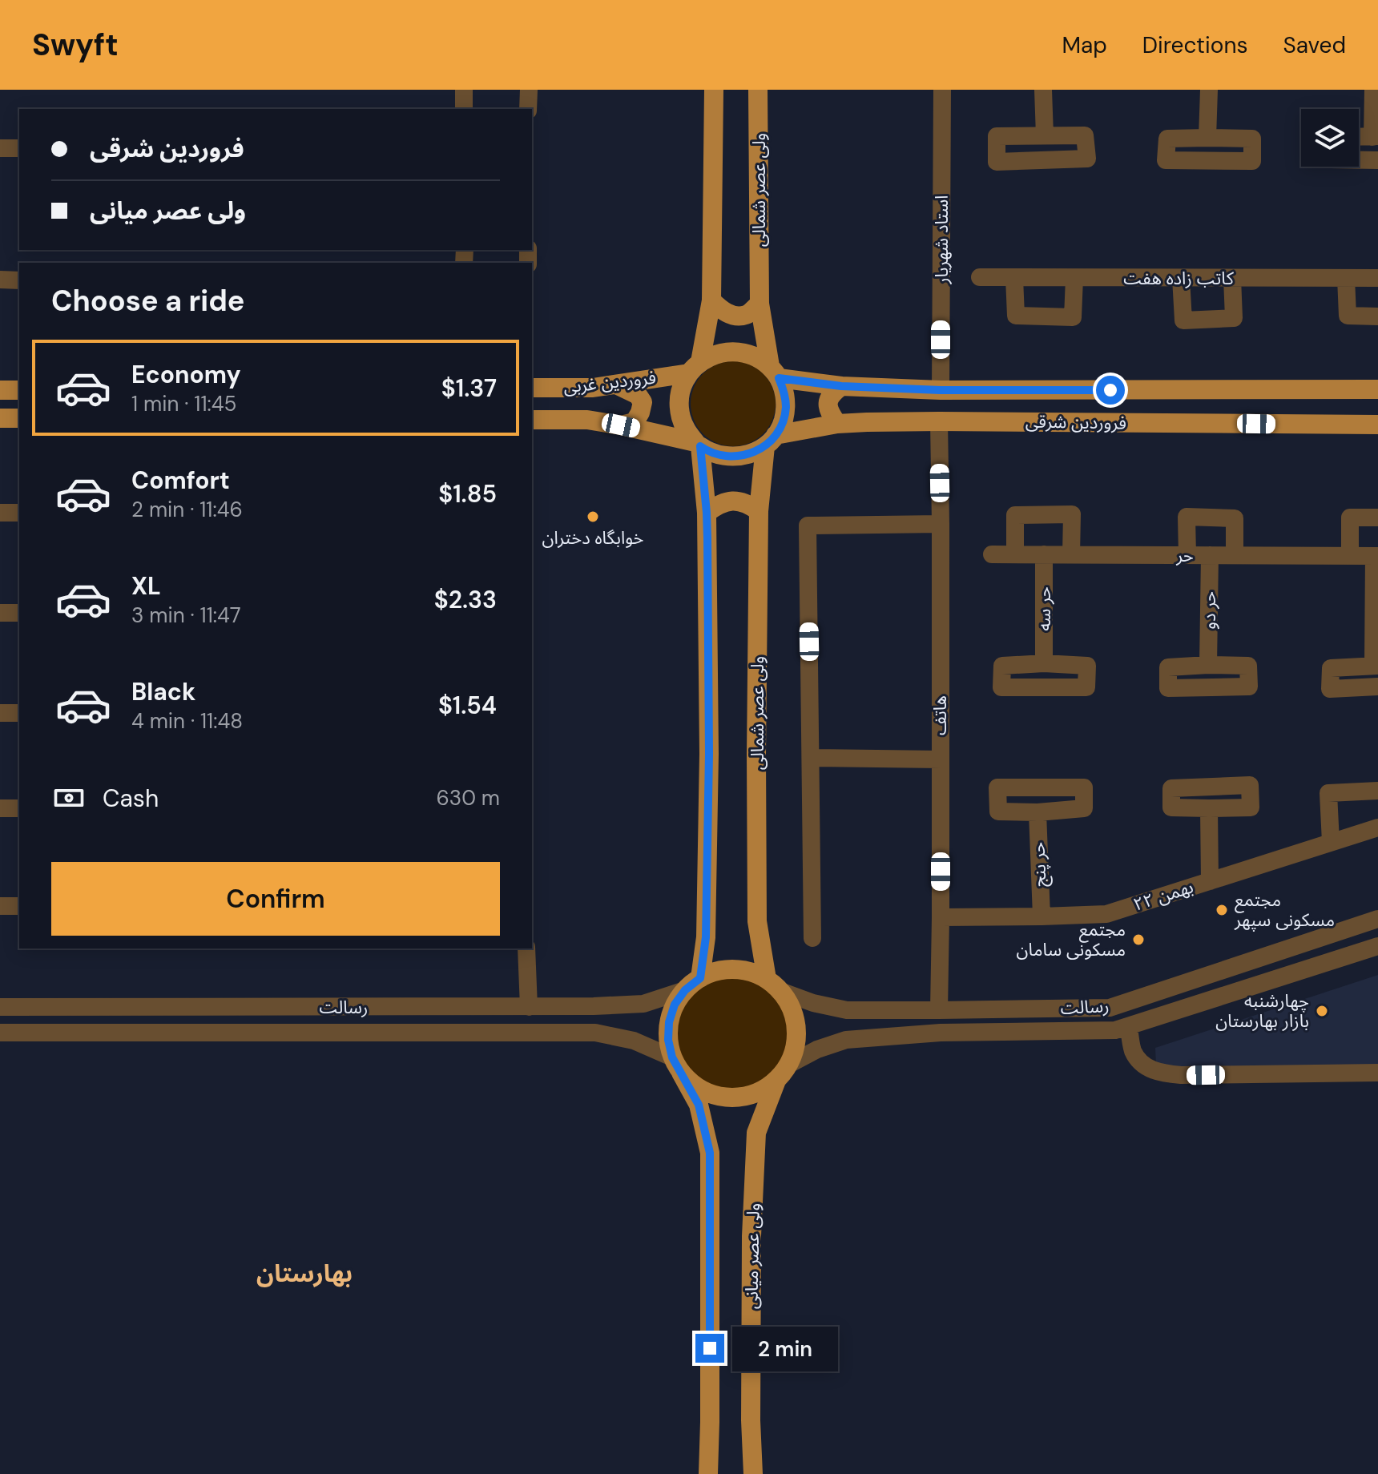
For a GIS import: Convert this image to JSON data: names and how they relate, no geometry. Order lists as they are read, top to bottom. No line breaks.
{"streets":{"main road":["ولی عصر شمالی","فروردین غربی","فروردین شرقی","ولی عصر میانی"],"street":["استاد شهریار","کاتب زاده هفت","حر","حر سه","حر دو","هاتف","حر پنج","۲۲ بهمن","رسالت"]},"crossings":[["ولی عصر شمالی","فروردین غربی"],["ولی عصر شمالی","فروردین شرقی"],["ولی عصر شمالی","رسالت"],["ولی عصر شمالی","ولی عصر میانی"],["استاد شهریار","فروردین شرقی"],["فروردین غربی","فروردین شرقی"],["فروردین شرقی","هاتف"],["حر","حر سه"],["حر","حر دو"],["هاتف","۲۲ بهمن"],["هاتف","رسالت"],["حر پنج","۲۲ بهمن"],["رسالت","ولی عصر میانی"]],"districts":["بهارستان"],"places":["خوابگاه دختران","مجتمع مسکونی سپهر","مجتمع مسکونی سامان","چهارشنبه بازار بهارستان"],"page":{"header":"Swyft","nav":["Map","Directions","Saved"],"banner":["فروردین شرقی","ولی عصر میانی"],"heading":"Choose a ride","list":[{"name":"Economy","note":"1 min · 11:45","value":"$1.37"},{"name":"Comfort","note":"2 min · 11:46","value":"$1.85"},{"name":"XL","note":"3 min · 11:47","value":"$2.33"},{"name":"Black","note":"4 min · 11:48","value":"$1.54"}],"pay":["Cash","630 m"],"buttons":"Confirm","bubble":"2 min"}}
